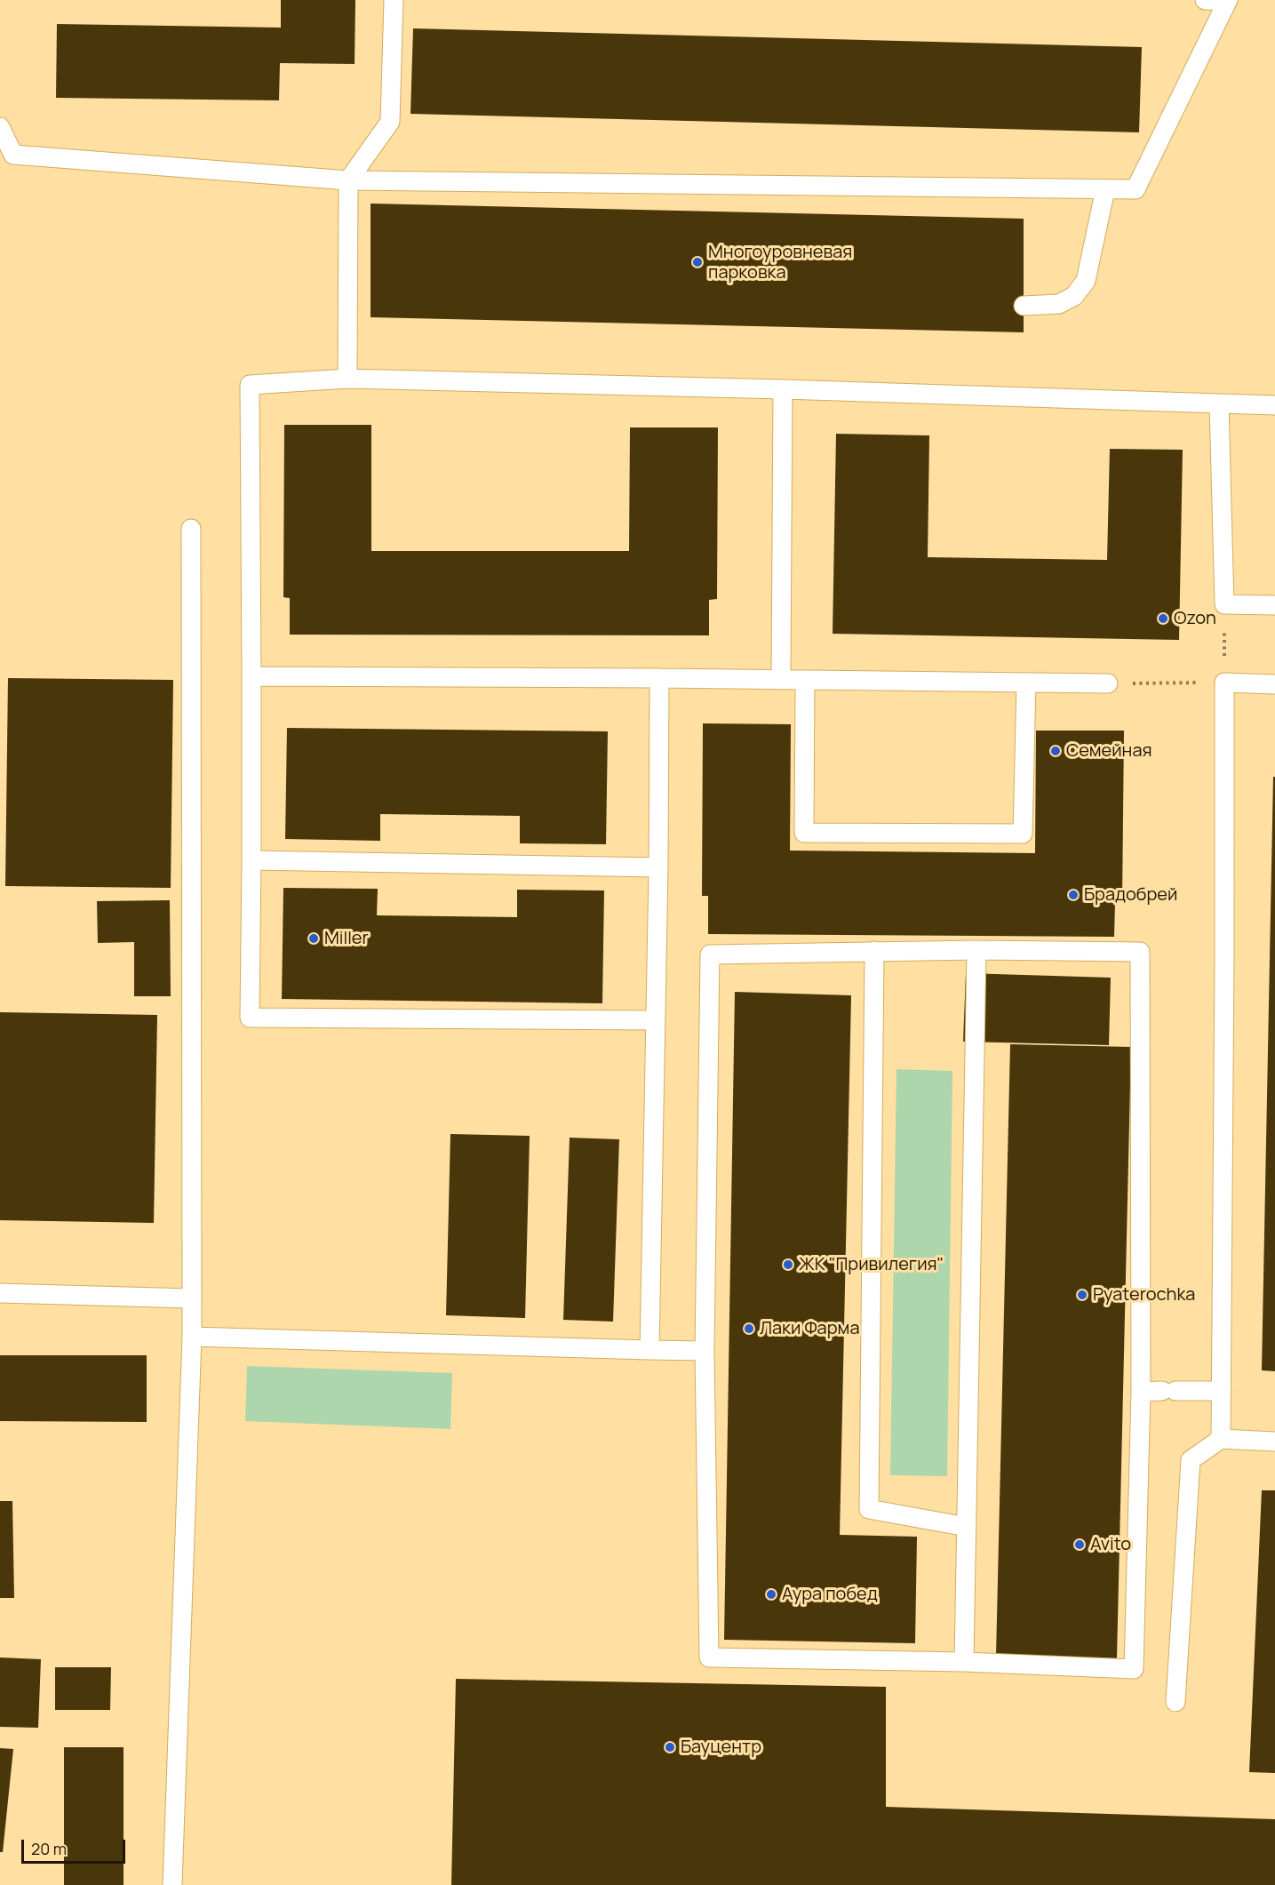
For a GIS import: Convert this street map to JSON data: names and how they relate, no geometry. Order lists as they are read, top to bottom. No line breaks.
{"places":["Многоуровневая парковка","Ozon","Семейная","Брадобрей","Miller","ЖК \"Привилегия\"","Pyaterochka","Лаки Фарма","Avito","Аура побед","Бауцентр"],"scale_bar":"20 m"}
